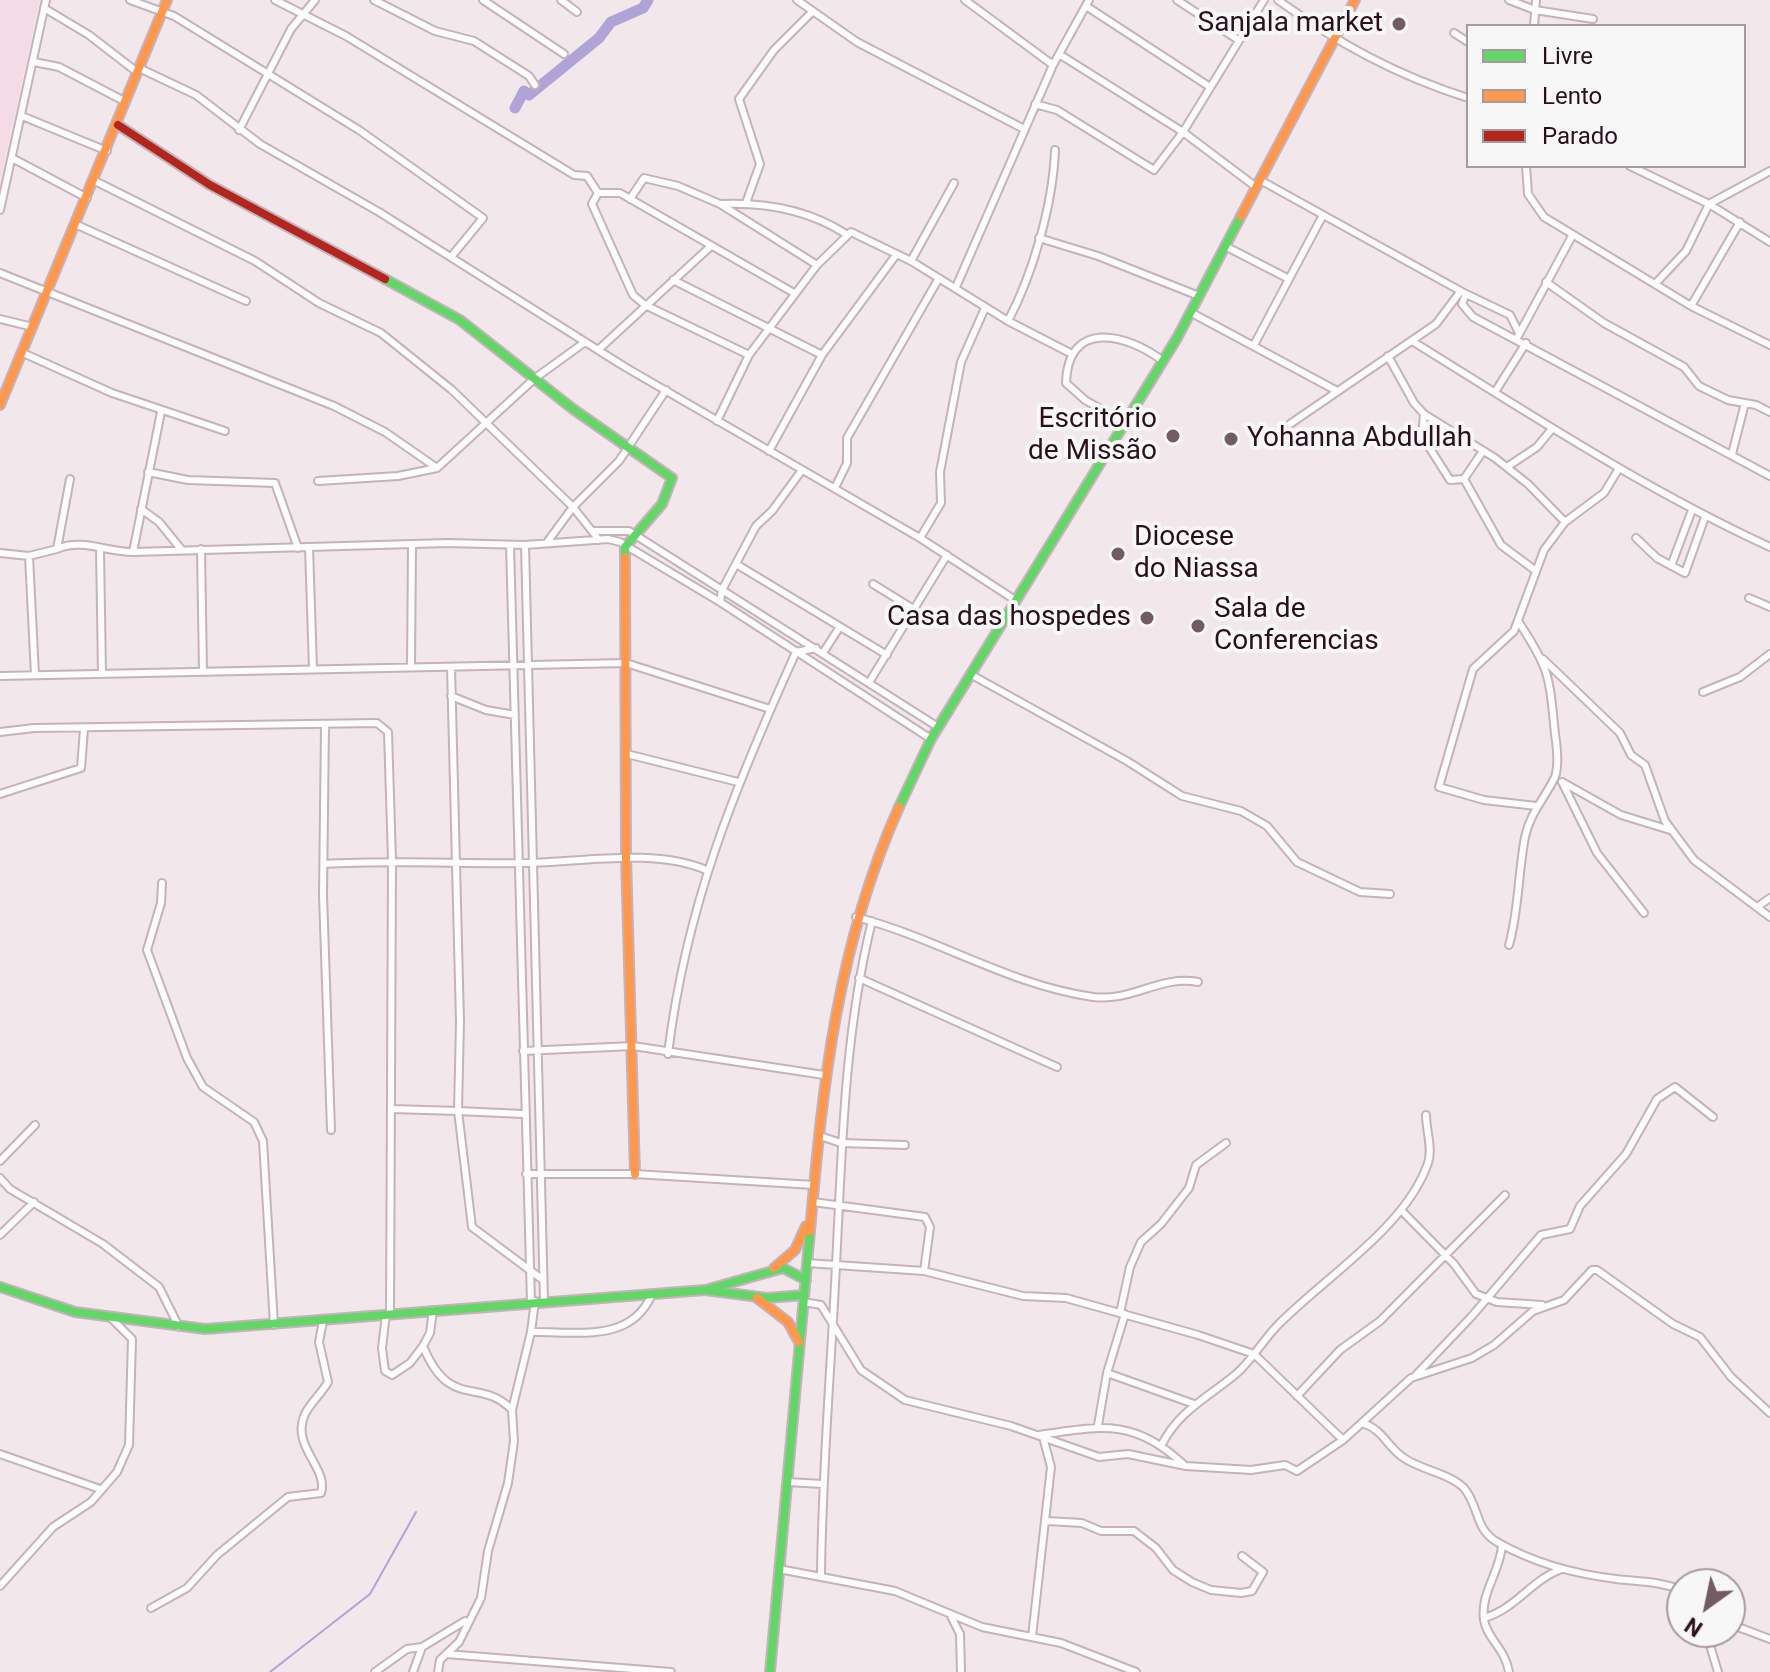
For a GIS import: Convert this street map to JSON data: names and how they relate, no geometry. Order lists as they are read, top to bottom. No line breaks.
{"places":["Sanjala market","Escritório de Missão","Yohanna Abdullah","Diocese do Niassa","Casa das hospedes","Sala de Conferencias"],"legend":["Livre","Lento","Parado"],"north":"bottom left"}
